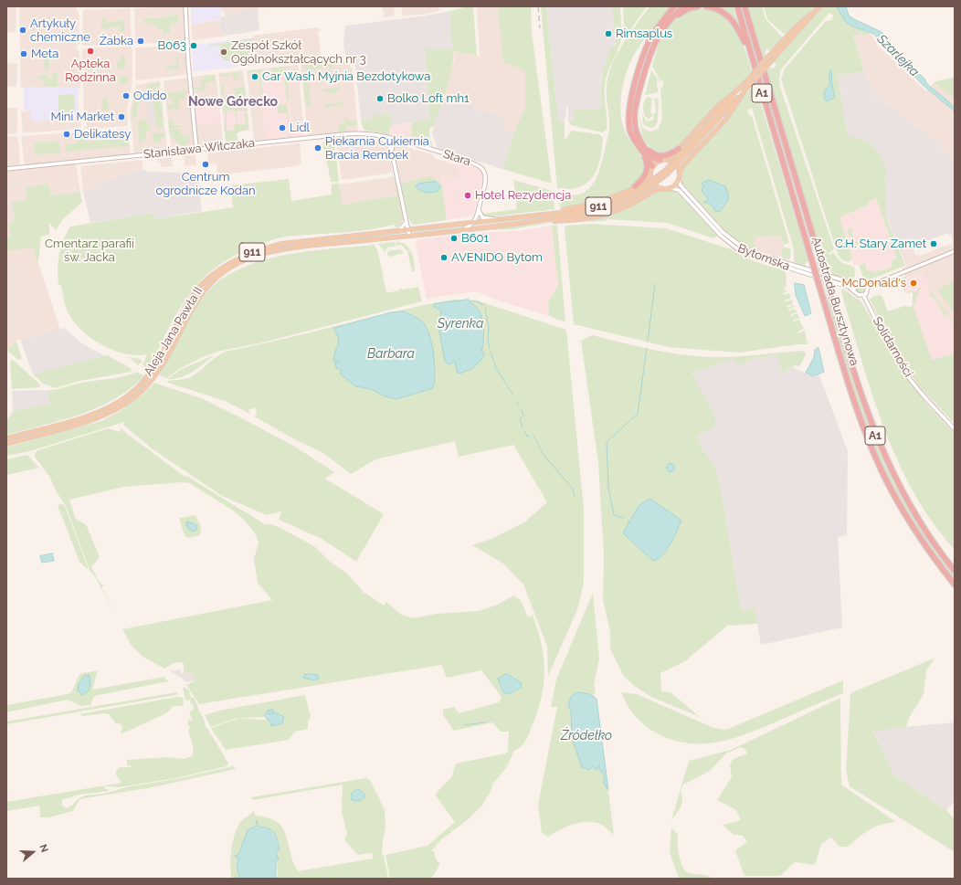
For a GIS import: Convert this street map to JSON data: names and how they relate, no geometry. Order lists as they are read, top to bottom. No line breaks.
{"streets":{"highway":["A1","Autostrada Bursztynowa"],"main road":["911","Aleja Jana Pawła II"],"street":["Stanisława Witczaka","Stara","Bytomska","Solidarności"]},"crossings":[["Stanisława Witczaka","Stara"],["Stara","911"],["Stara","Aleja Jana Pawła II"],["911","Aleja Jana Pawła II"],["Bytomska","Solidarności"]],"districts":["Nowe Górecko"],"water":["Szarlejka","Syrenka","Barbara","Źródełko"],"parks":["Cmentarz parafii św. Jacka"],"places":["Artykuły chemiczne","Rimsaplus","Żabka","B063","Apteka Rodzinna","Zespół Szkół Ogólnokształcących nr 3","Meta","Car Wash Myjnia Bezdotykowa","Odido","Bolko Loft mh1","Mini Market","Lidl","Delikatesy","Piekarnia Cukiernia Bracia Rembek","Centrum ogrodnicze Kodan","Hotel Rezydencja","B601","C.H. Stary Zamet","AVENIDO Bytom","McDonald's"],"north":"right"}
